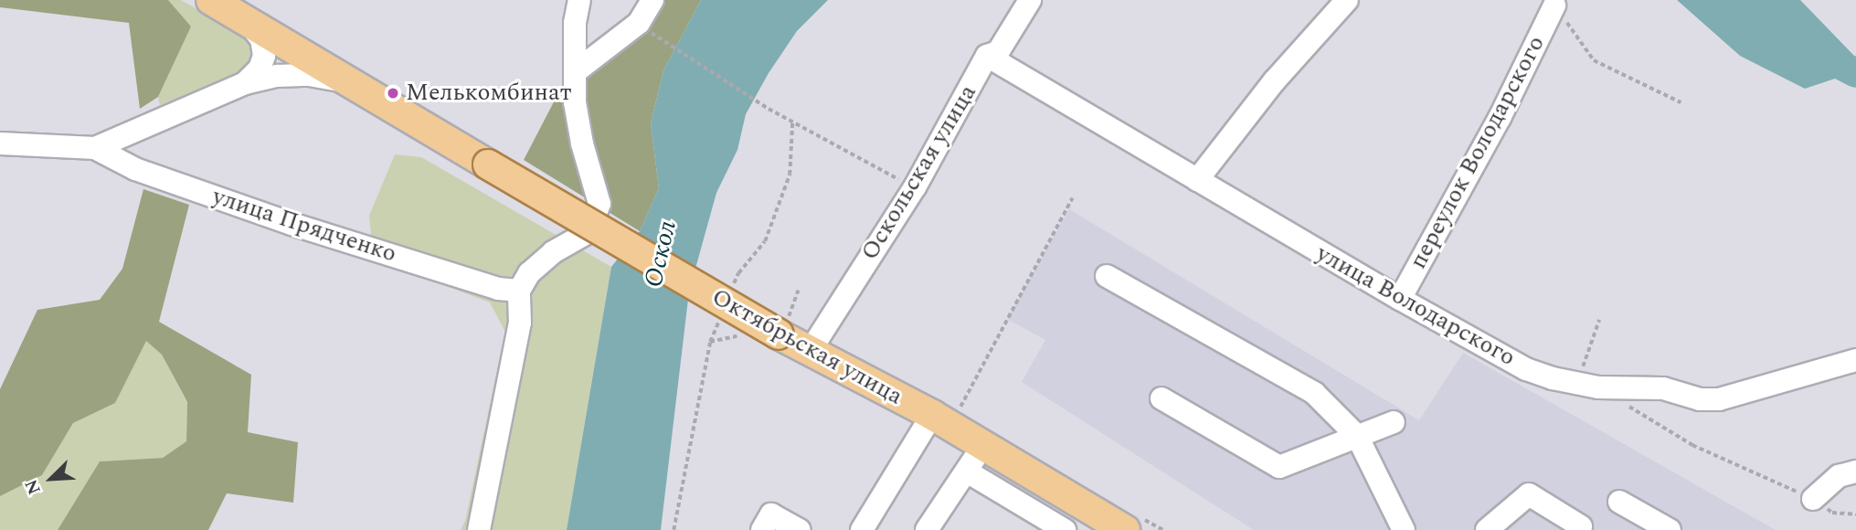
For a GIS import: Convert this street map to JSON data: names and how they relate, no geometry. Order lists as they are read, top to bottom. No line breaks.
{"streets":{"main road":["улица Прядченко","Октябрьская улица"],"street":["переулок Володарского","Оскольская улица","улица Володарского"]},"crossings":[["переулок Володарского","улица Володарского"],["Оскольская улица","улица Володарского"],["Оскольская улица","Октябрьская улица"],["улица Прядченко","Октябрьская улица"]],"water":["Оскол"],"places":["Мелькомбинат"],"north":"bottom left"}
